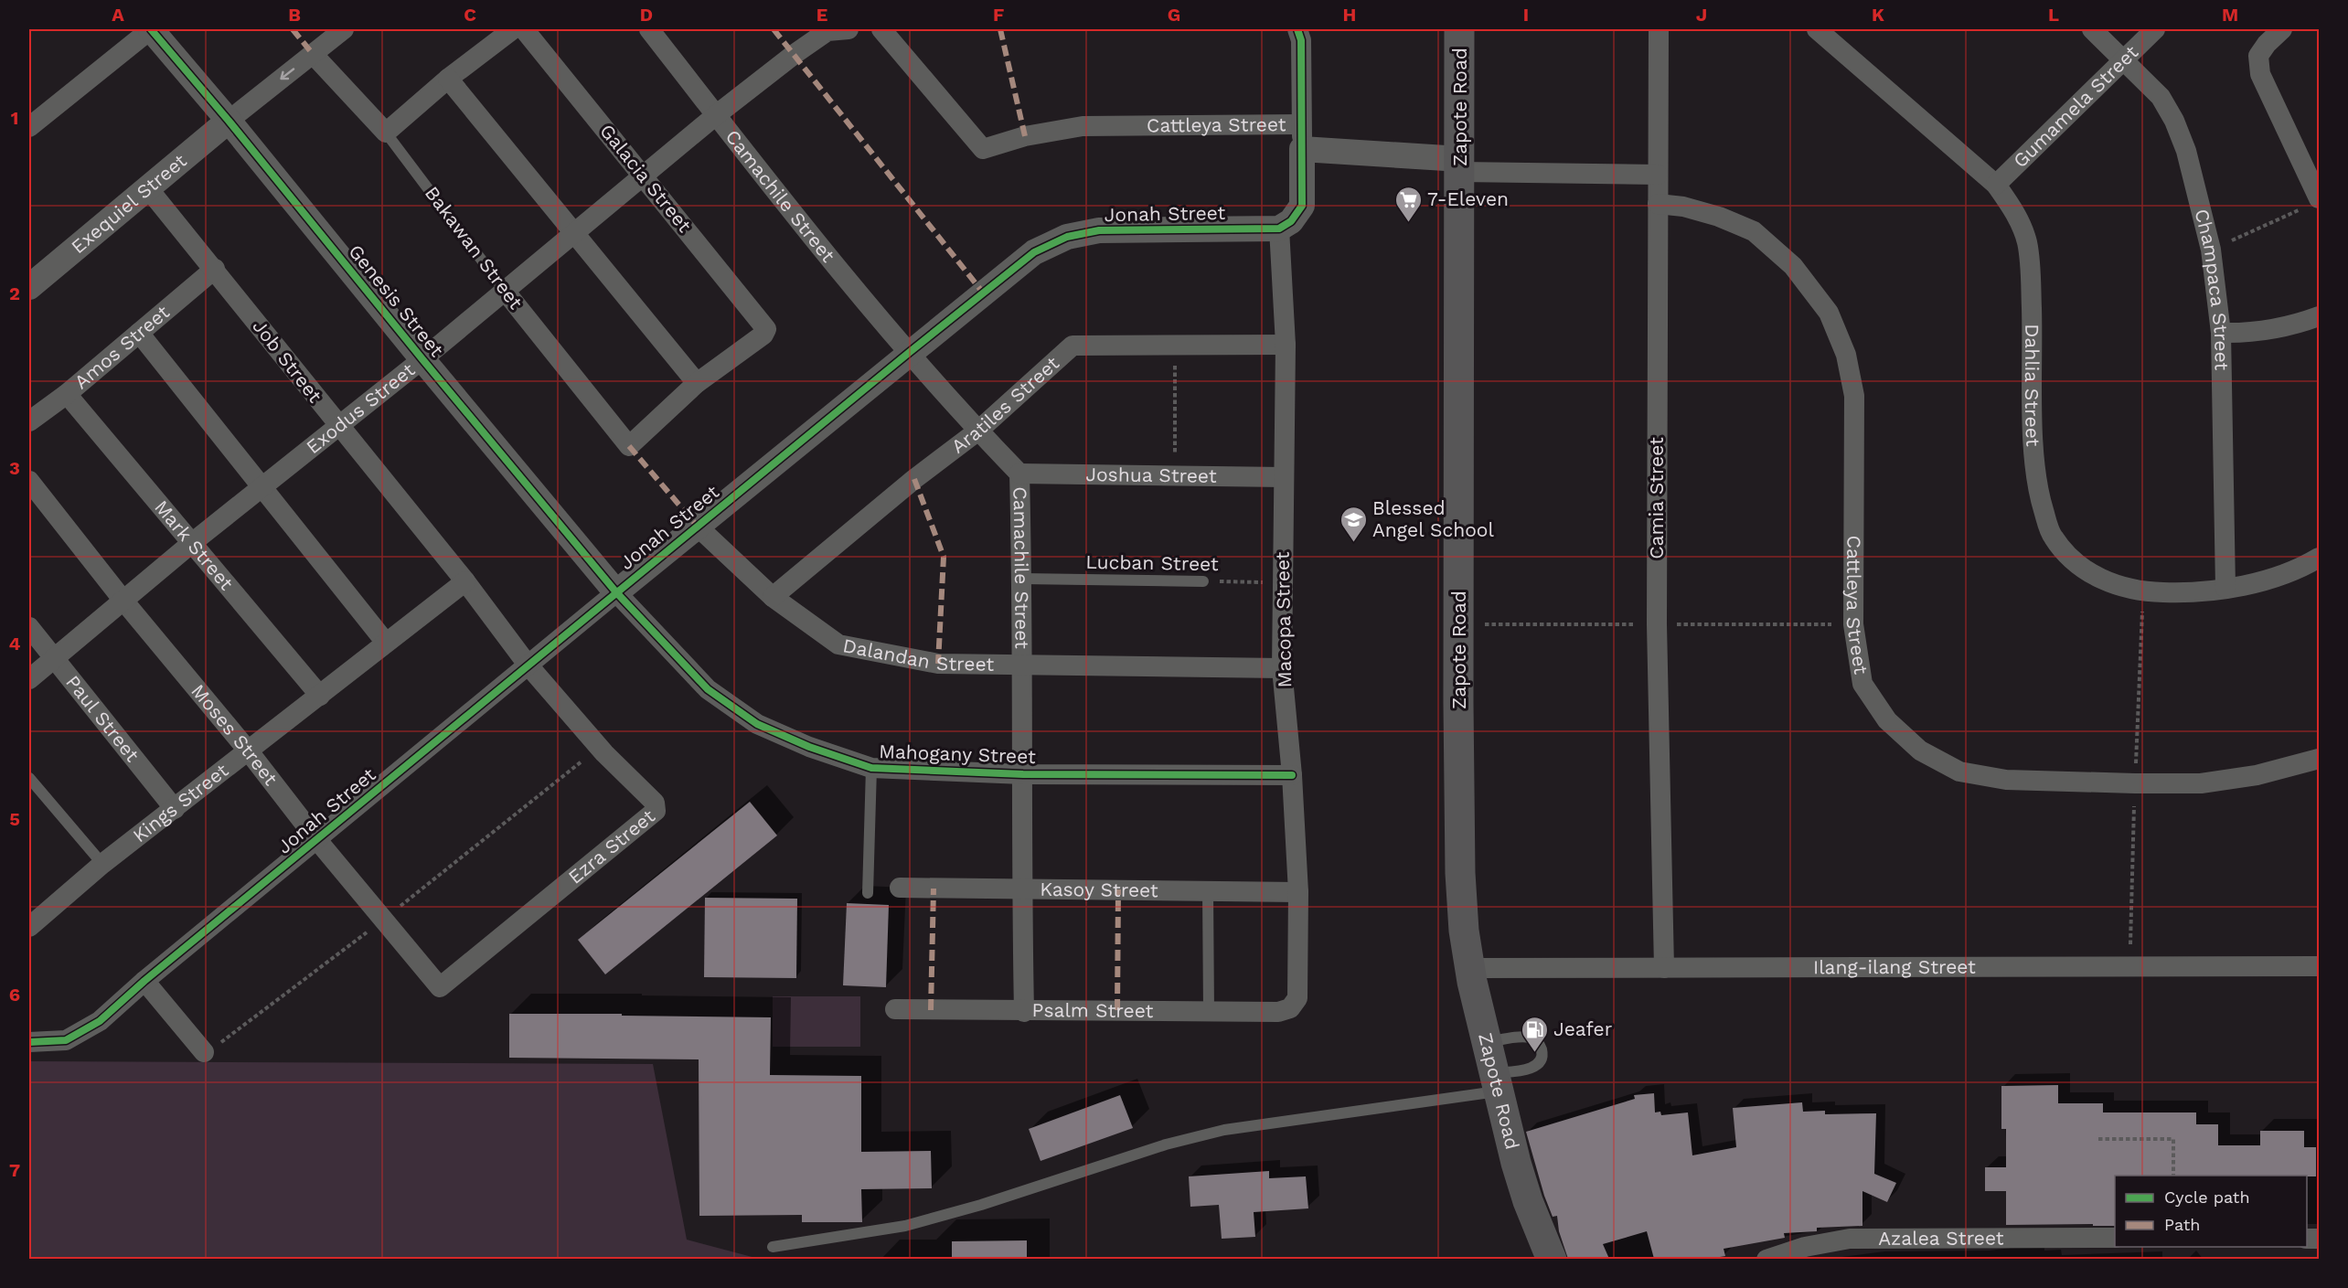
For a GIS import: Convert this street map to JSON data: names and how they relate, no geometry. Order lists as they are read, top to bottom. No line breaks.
{"streets":{"main road":["Zapote Road"],"street":["Gumamela Street","Cattleya Street","Galacia Street","Camachile Street","Exequiel Street","Jonah Street","Bakawan Street","Champaca Street","Genesis Street","Amos Street","Job Street","Dahlia Street","Aratiles Street","Exodus Street","Joshua Street","Camia Street","Mark Street","Macopa Street","Dalandan Street","Paul Street","Moses Street","Mahogany Street","Kings Street","Ezra Street","Kasoy Street","Ilang-ilang Street","Psalm Street","Azalea Street"],"lane":["Lucban Street"]},"crossings":[["Zapote Road","Cattleya Street"],["Zapote Road","Ilang-ilang Street"],["Gumamela Street","Champaca Street"],["Gumamela Street","Dahlia Street"],["Cattleya Street","Camia Street"],["Galacia Street","Bakawan Street"],["Galacia Street","Exodus Street"],["Camachile Street","Jonah Street"],["Camachile Street","Aratiles Street"],["Camachile Street","Exodus Street"],["Camachile Street","Joshua Street"],["Camachile Street","Lucban Street"],["Camachile Street","Dalandan Street"],["Camachile Street","Mahogany Street"],["Camachile Street","Kasoy Street"],["Camachile Street","Psalm Street"],["Exequiel Street","Genesis Street"],["Exequiel Street","Job Street"],["Jonah Street","Genesis Street"],["Jonah Street","Job Street"],["Jonah Street","Macopa Street"],["Jonah Street","Dalandan Street"],["Jonah Street","Moses Street"],["Jonah Street","Mahogany Street"],["Jonah Street","Ezra Street"],["Bakawan Street","Exodus Street"],["Champaca Street","Dahlia Street"],["Genesis Street","Exodus Street"],["Genesis Street","Mahogany Street"],["Amos Street","Job Street"],["Amos Street","Mark Street"],["Job Street","Exodus Street"],["Job Street","Kings Street"],["Job Street","Ezra Street"],["Aratiles Street","Macopa Street"],["Aratiles Street","Dalandan Street"],["Exodus Street","Mark Street"],["Exodus Street","Paul Street"],["Exodus Street","Moses Street"],["Joshua Street","Macopa Street"],["Camia Street","Ilang-ilang Street"],["Mark Street","Kings Street"],["Lucban Street","Macopa Street"],["Macopa Street","Dalandan Street"],["Macopa Street","Mahogany Street"],["Macopa Street","Kasoy Street"],["Macopa Street","Psalm Street"],["Paul Street","Kings Street"],["Moses Street","Kings Street"],["Moses Street","Ezra Street"]],"places":{"supermarket":["7-Eleven"],"school or university":["Blessed Angel School"],"fuel station":["Jeafer"]},"legend":["Cycle path","Path"],"grid":{"columns":["A","B","C","D","E","F","G","H","I","J","K","L","M"],"rows":["1","2","3","4","5","6","7"]}}
